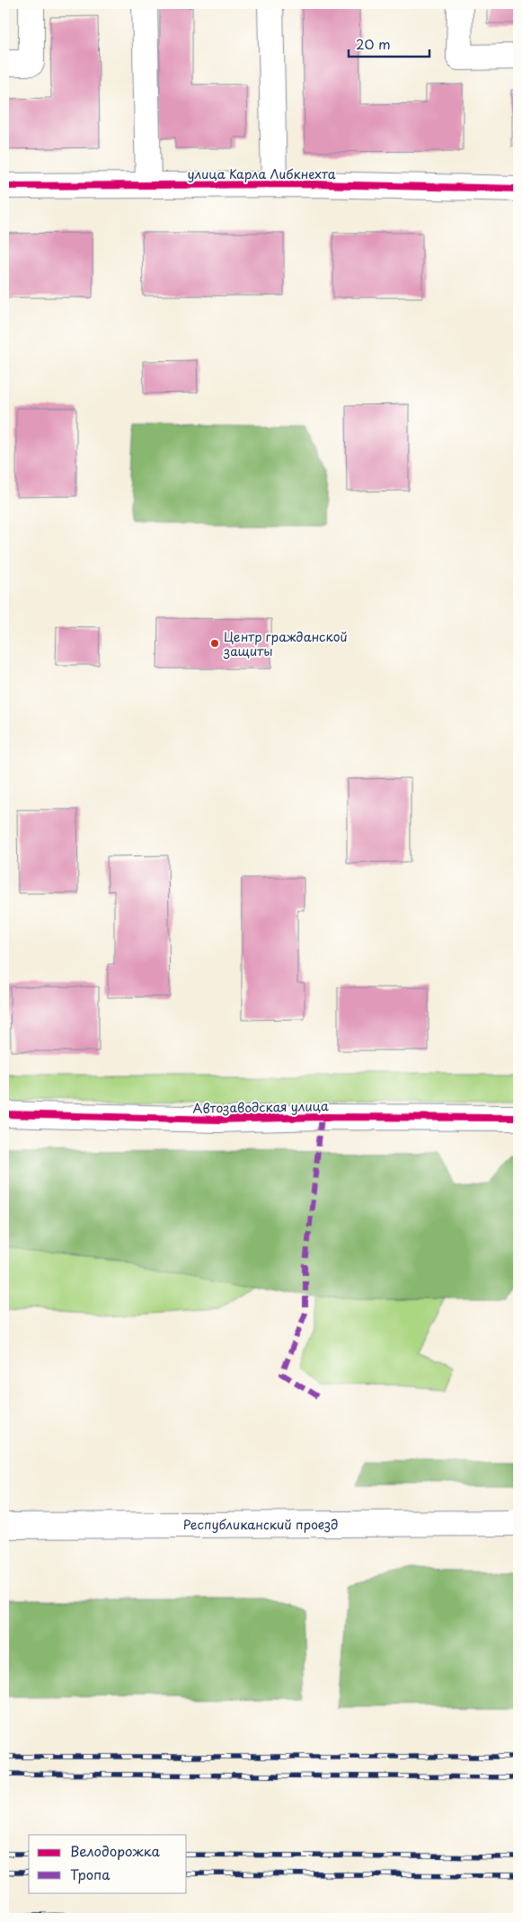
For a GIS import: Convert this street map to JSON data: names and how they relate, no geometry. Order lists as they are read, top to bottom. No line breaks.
{"streets":{"street":["улица Карла Либкнехта","Автозаводская улица","Республиканский проезд"]},"places":["Центр гражданской защиты"],"legend":["Велодорожка","Тропа"],"scale_bar":"20 m"}
